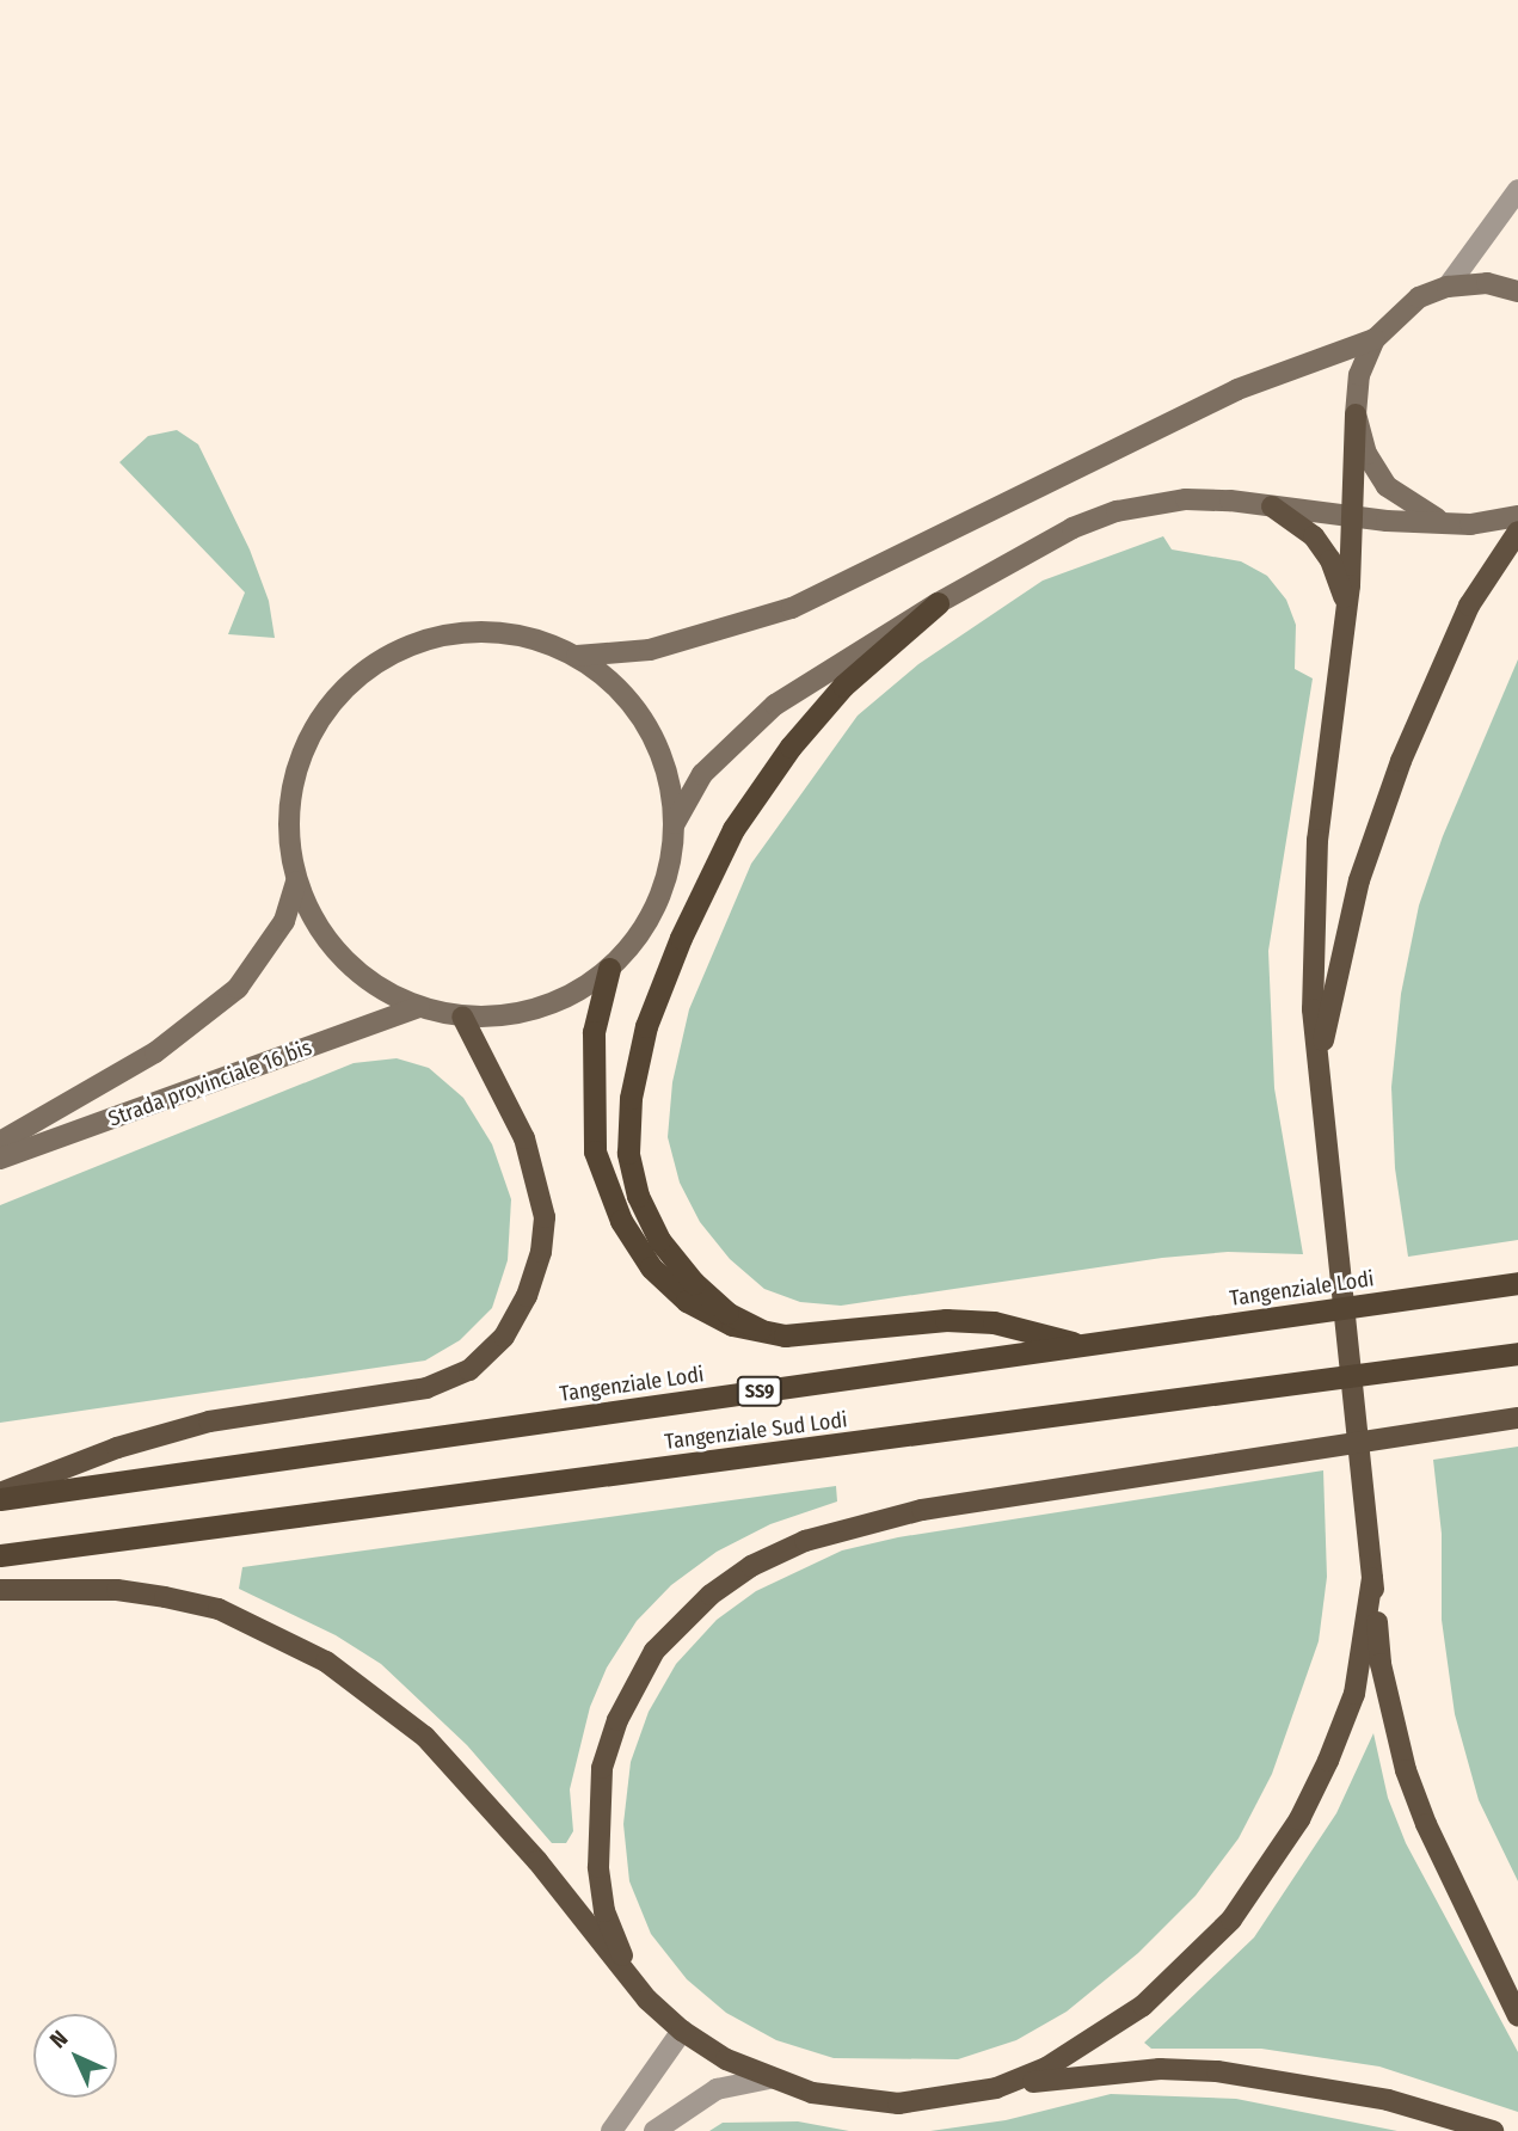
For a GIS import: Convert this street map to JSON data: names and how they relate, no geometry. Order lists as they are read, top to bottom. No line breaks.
{"streets":{"highway":["Tangenziale Lodi","SS9","Tangenziale Sud Lodi"],"main road":["Strada provinciale 16 bis"]},"north":"top left"}
